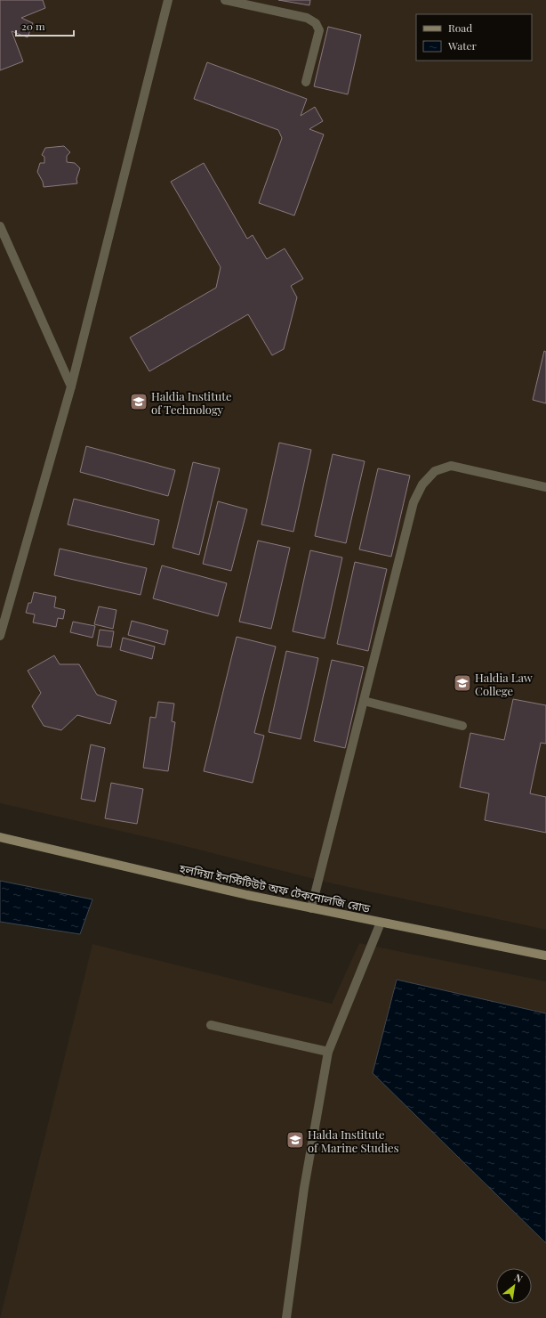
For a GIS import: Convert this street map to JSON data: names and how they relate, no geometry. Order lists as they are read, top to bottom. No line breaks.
{"streets":{"street":["হলদিয়া ইনস্টিটিউট অফ টেকনোলজি রোড"]},"places":{"school or university":["Haldia Institute of Technology","Haldia Law College","Halda Institute of Marine Studies"]},"legend":["Road","Water"],"scale_bar":"20 m","north":"top right"}
